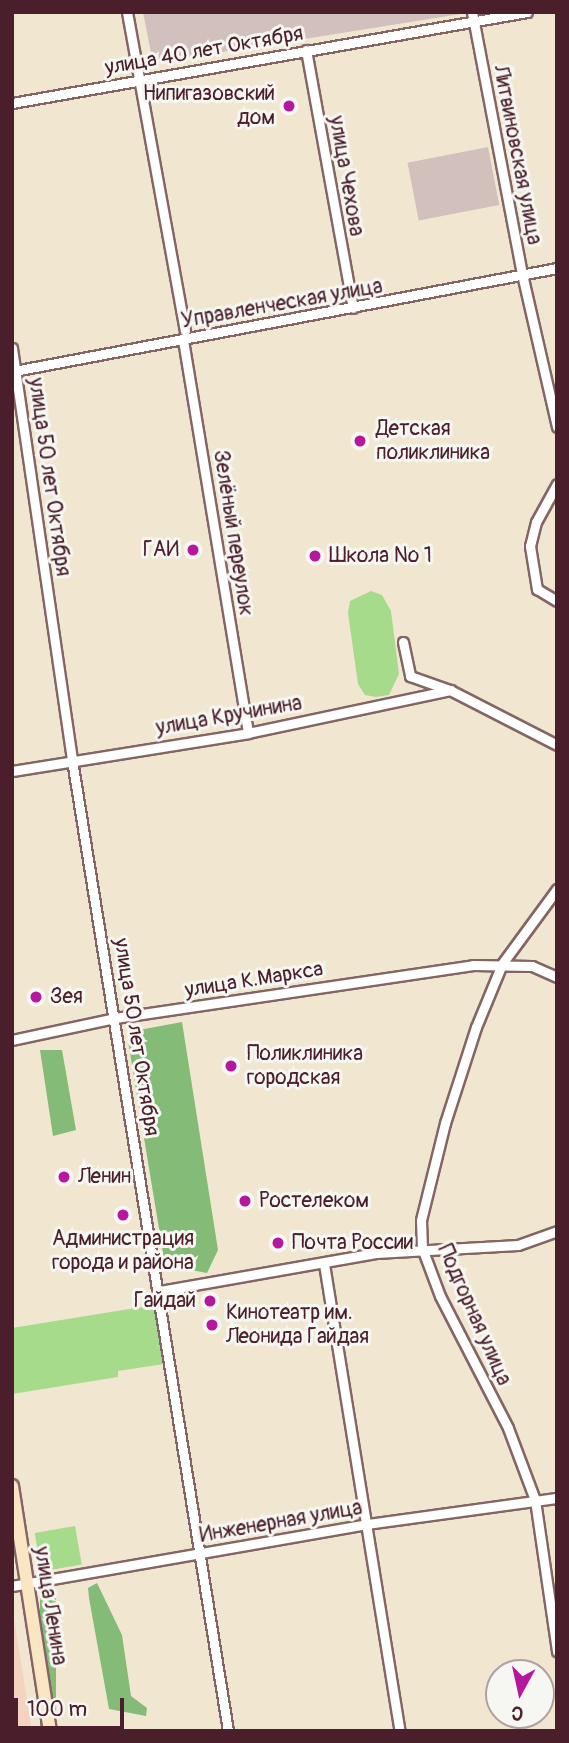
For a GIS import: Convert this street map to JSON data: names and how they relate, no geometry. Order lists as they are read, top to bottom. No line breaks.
{"streets":{"main road":["улица Ленина"],"street":["улица 40 лет Октября","Литвиновская улица","улица Чехова","Управленческая улица","улица 50 лет Октября","Зелёный переулок","улица Кручинина","улица К.Маркса","Подгорная улица","Инженерная улица"]},"crossings":[["улица 40 лет Октября","Литвиновская улица"],["улица 40 лет Октября","улица Чехова"],["улица 40 лет Октября","Зелёный переулок"],["Литвиновская улица","Управленческая улица"],["улица Чехова","Управленческая улица"],["Управленческая улица","улица 50 лет Октября"],["Управленческая улица","Зелёный переулок"],["улица 50 лет Октября","улица Кручинина"],["улица 50 лет Октября","улица К.Маркса"],["улица 50 лет Октября","Инженерная улица"],["Зелёный переулок","улица Кручинина"],["улица К.Маркса","Подгорная улица"],["Подгорная улица","Инженерная улица"],["Инженерная улица","улица Ленина"]],"places":["Нипигазовский дом","Детская поликлиника","ГАИ","Школа № 1","Зея","Поликлиника городская","Ленин","Ростелеком","Администрация города и района","Почта России","Гайдай","Кинотеатр им. Леонида Гайдая"],"scale_bar":"100 m","north":"bottom"}
